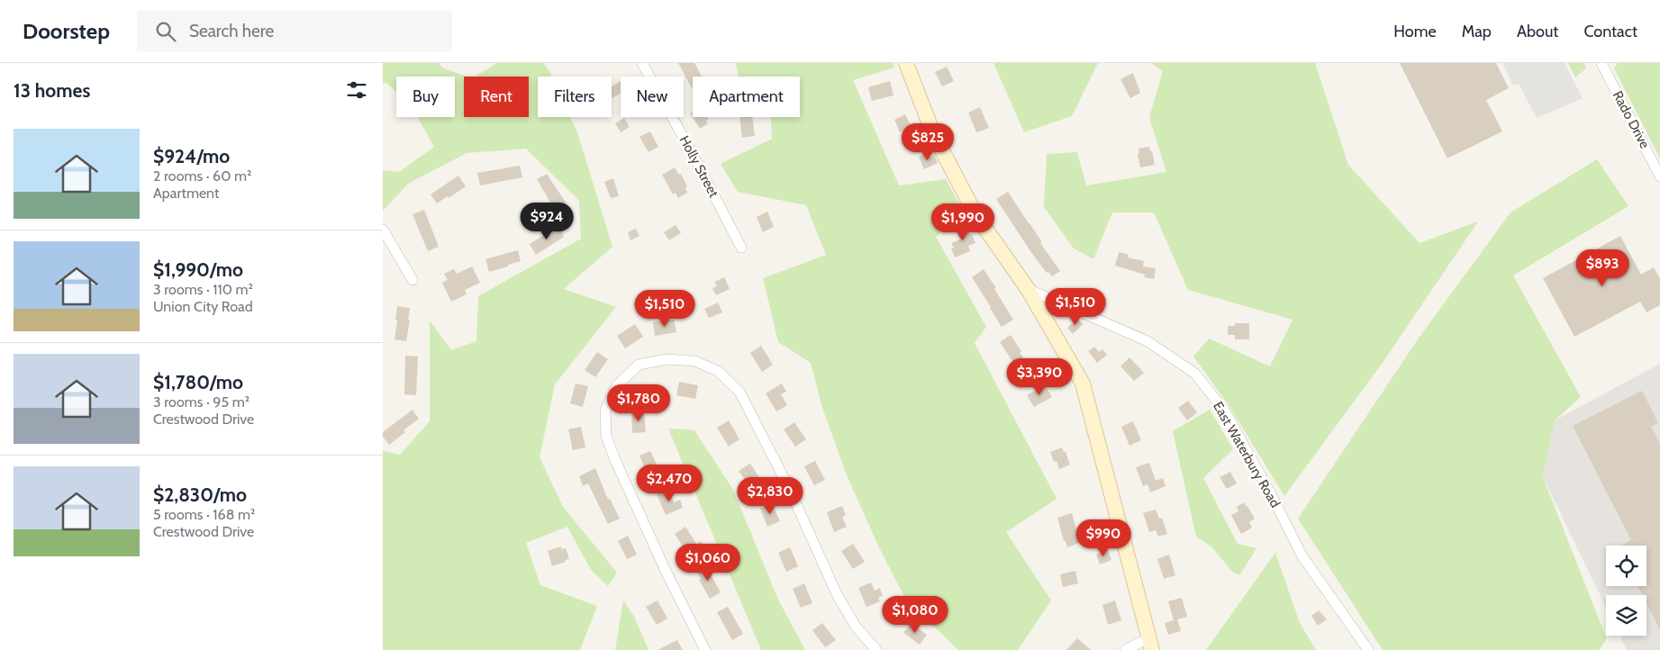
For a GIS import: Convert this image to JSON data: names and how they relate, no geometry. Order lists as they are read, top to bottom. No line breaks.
{"streets":{"street":["Rado Drive","Holly Street","East Waterbury Road"]},"page":{"header":"Doorstep","search":"Search here","nav":["Home","Map","About","Contact"],"heading":"13 homes","chip":["Buy","Rent","Filters","New","Apartment"],"list":[{"name":"$924/mo","note":"2 rooms · 60 m² · Apartment"},{"name":"$1,990/mo","note":"3 rooms · 110 m² · Union City Road"},{"name":"$1,780/mo","note":"3 rooms · 95 m² · Crestwood Drive"},{"name":"$2,830/mo","note":"5 rooms · 168 m² · Crestwood Drive"}],"price":["$825","$924","$1,990","$893","$1,510","$1,510","$3,390","$1,780","$2,470","$2,830","$990","$1,060","$1,080"]}}
